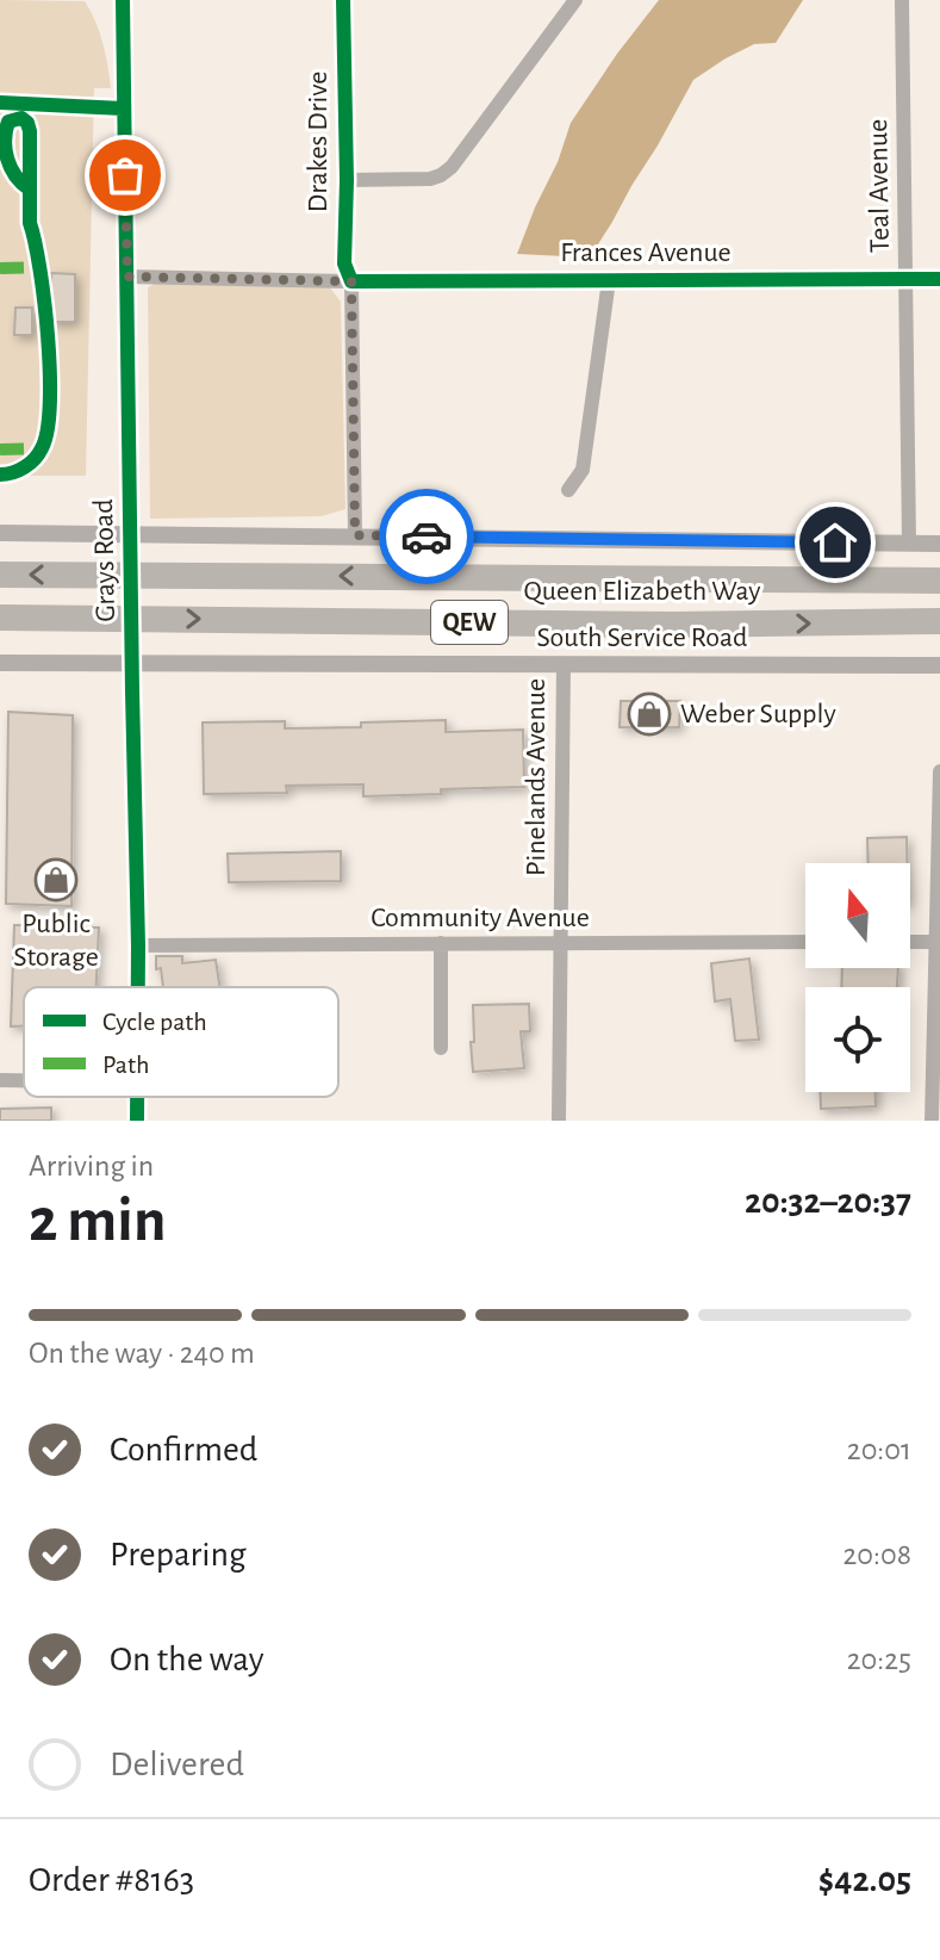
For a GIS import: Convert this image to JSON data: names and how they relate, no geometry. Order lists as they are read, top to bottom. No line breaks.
{"streets":{"highway":["Queen Elizabeth Way","QEW"],"street":["Drakes Drive","Teal Avenue","Frances Avenue","Grays Road","South Service Road","Pinelands Avenue","Community Avenue"]},"crossings":[["Drakes Drive","Frances Avenue"],["Teal Avenue","Frances Avenue"],["Frances Avenue","Grays Road"],["Grays Road","Community Avenue"],["South Service Road","Pinelands Avenue"],["Pinelands Avenue","Community Avenue"]],"places":{"shop":["Weber Supply","Public Storage"]},"legend":["Cycle path","Path"],"north":"top","page":{"heading":["2 min","Arriving in","20:32–20:37"],"panel":["Order #8163","$42.05"],"bar":"On the way · 240 m","list":[["Confirmed","20:01"],["Preparing","20:08"],["On the way","20:25"],"Delivered"]}}
